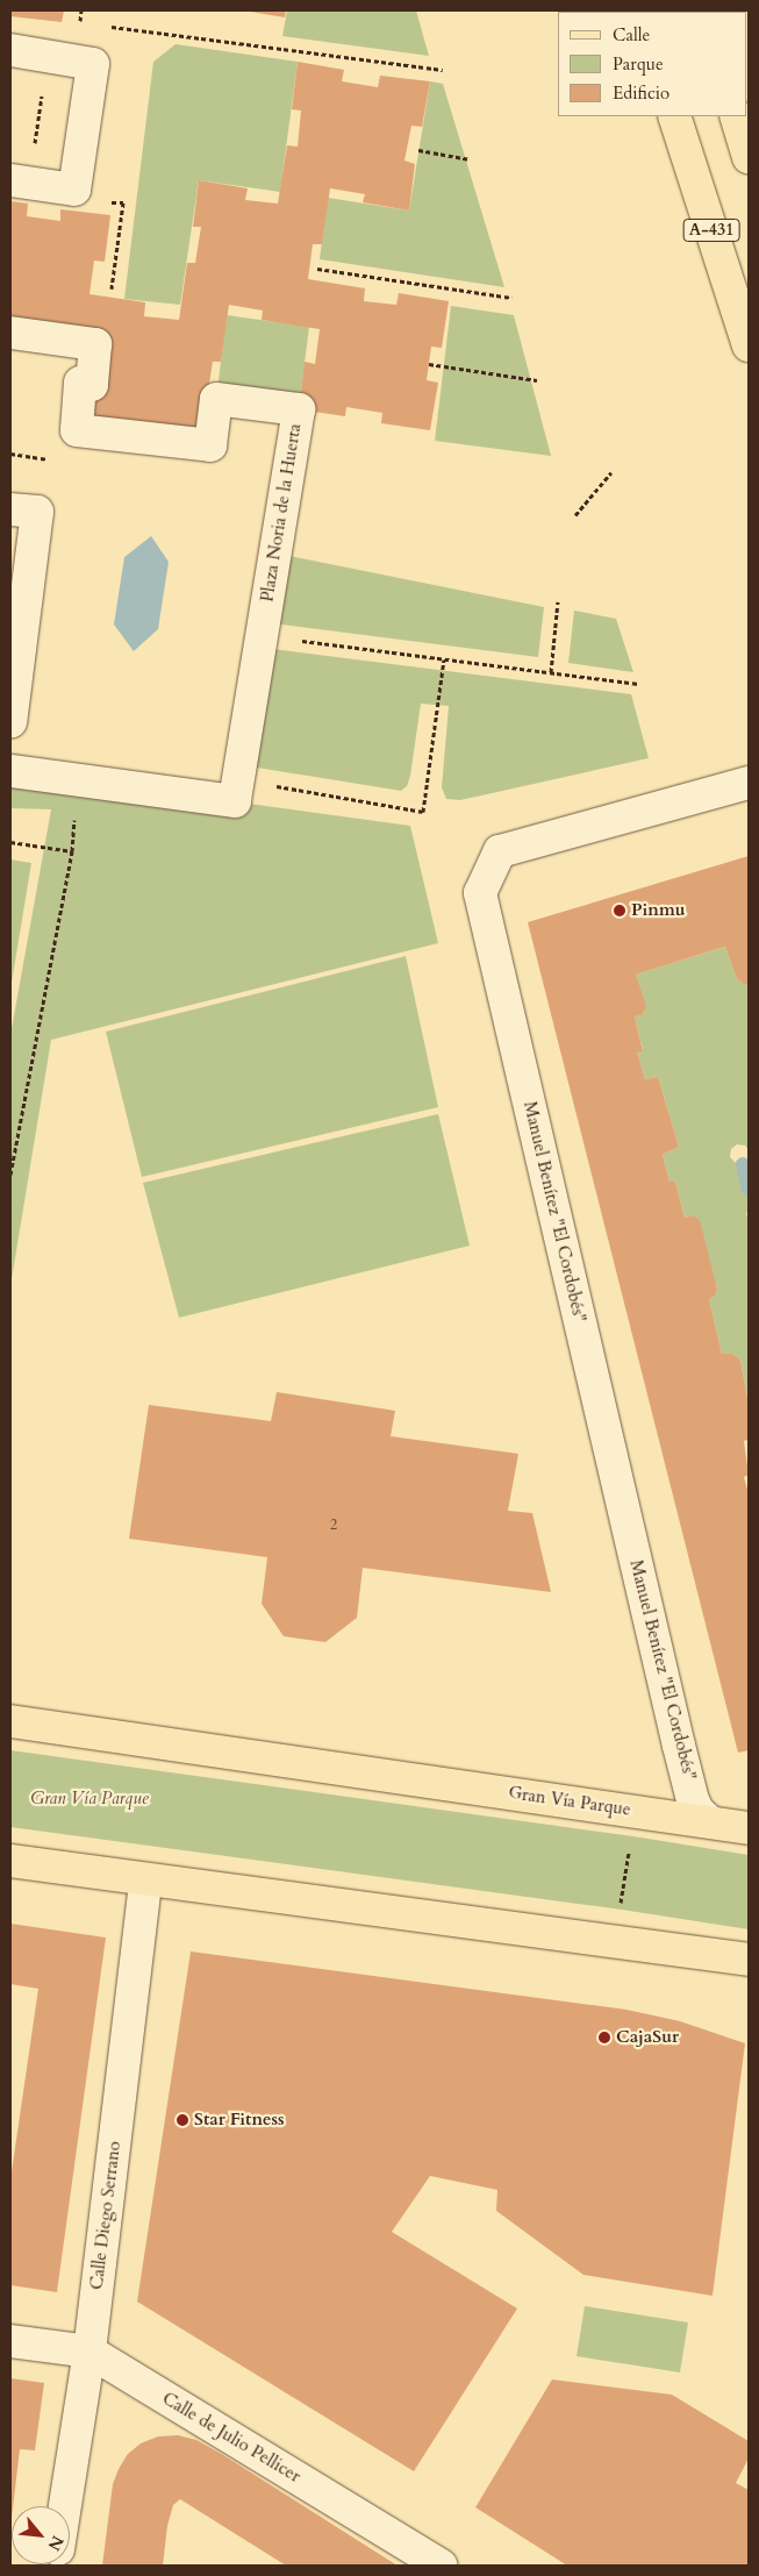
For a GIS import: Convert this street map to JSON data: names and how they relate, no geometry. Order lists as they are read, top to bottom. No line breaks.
{"streets":{"main road":["A-431","Gran Vía Parque"],"street":["Plaza Noria de la Huerta","Manuel Benítez \"El Cordobés\"","Calle Diego Serrano","Calle de Julio Pellicer"]},"crossings":[["Manuel Benítez \"El Cordobés\"","Gran Vía Parque"],["Calle Diego Serrano","Calle de Julio Pellicer"]],"parks":["Gran Vía Parque"],"places":["Pinmu","CajaSur","Star Fitness"],"house_numbers":["2"],"legend":["Calle","Parque","Edificio"],"north":"bottom right"}
